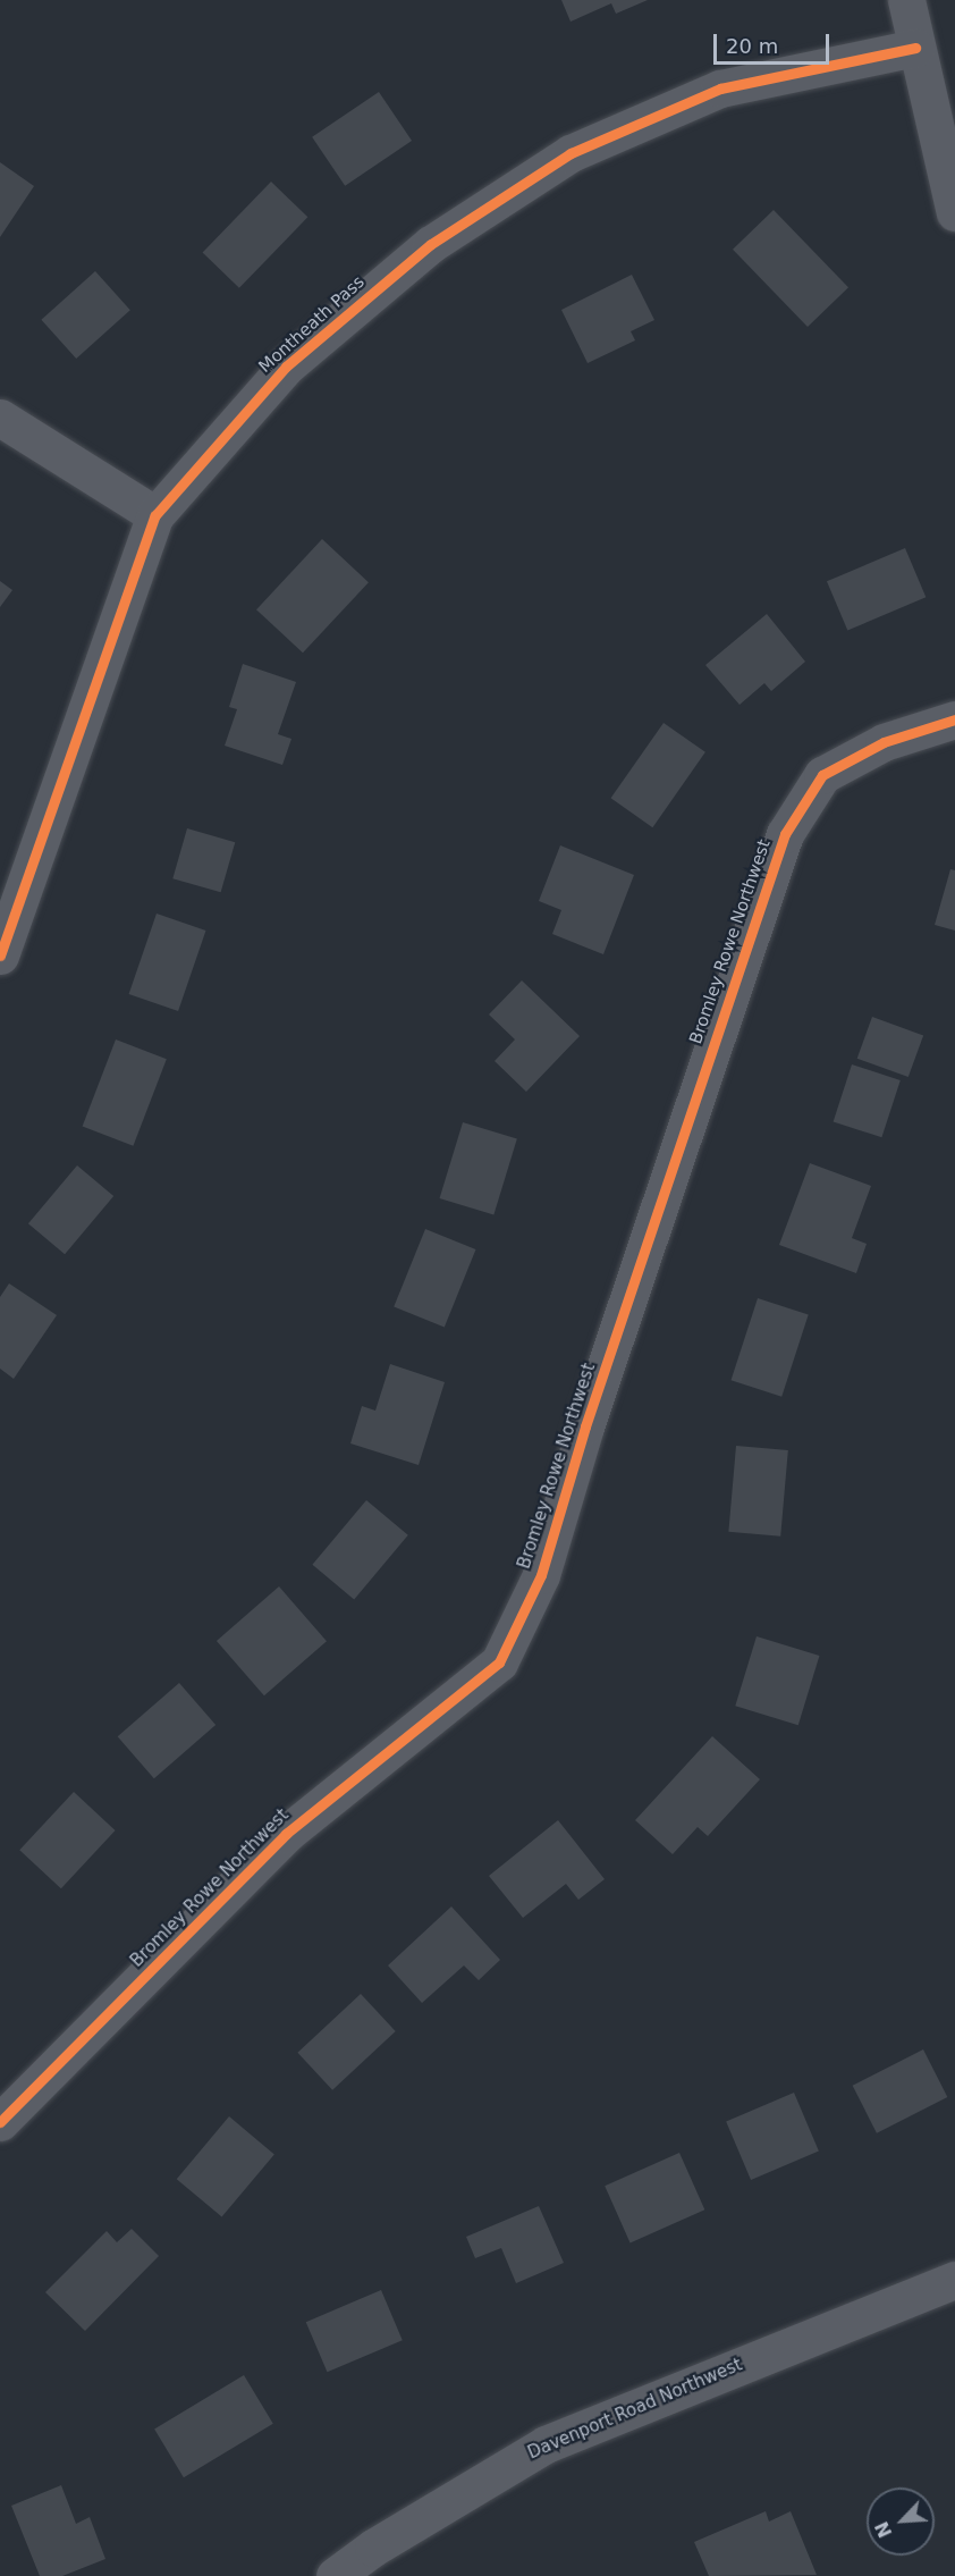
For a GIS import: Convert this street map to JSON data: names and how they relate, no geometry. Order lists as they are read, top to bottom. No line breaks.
{"streets":{"street":["Montheath Pass","Bromley Rowe Northwest","Davenport Road Northwest"]},"scale_bar":"20 m","north":"bottom left"}
